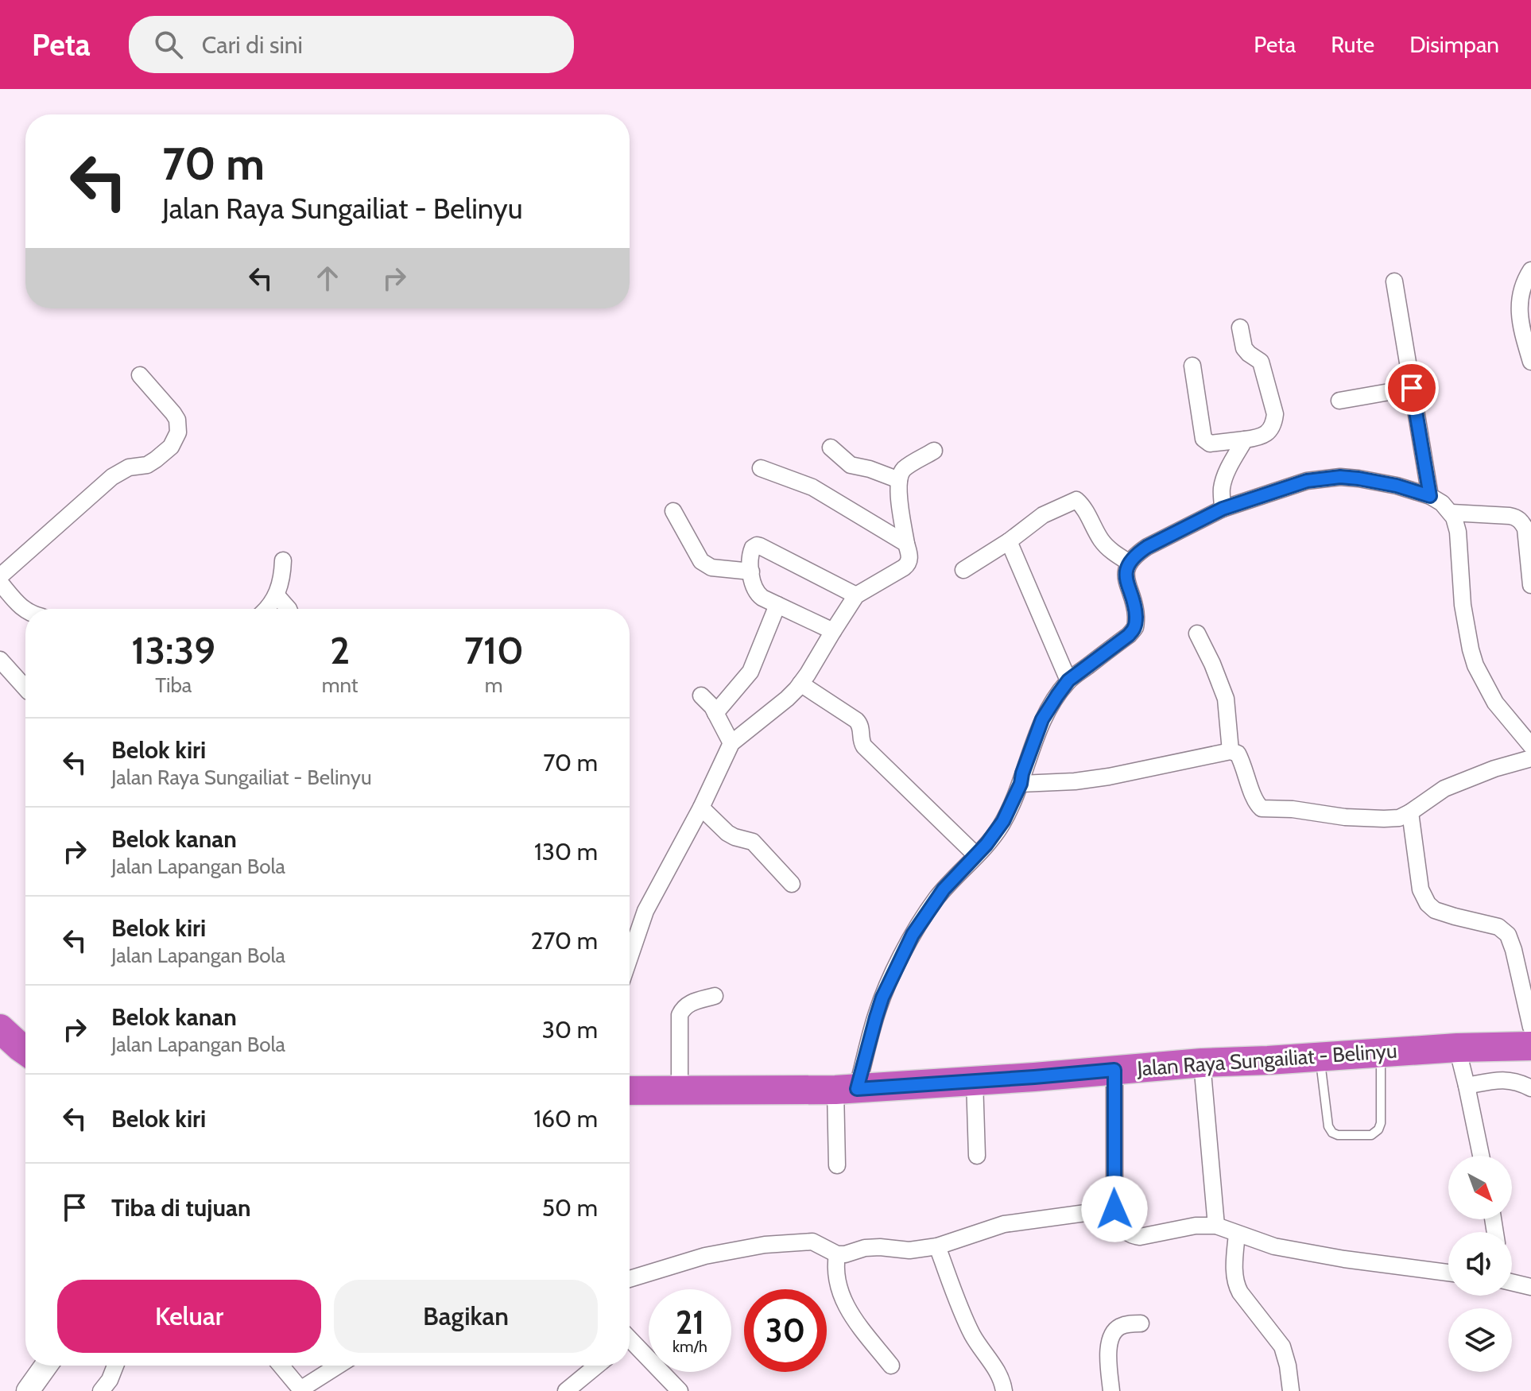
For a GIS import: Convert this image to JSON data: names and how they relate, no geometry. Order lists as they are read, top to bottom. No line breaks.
{"streets":{"highway":["Jalan Raya Sungailiat - Belinyu"]},"north":"bottom right","page":{"header":"Peta","search":"Cari di sini","nav":["Peta","Rute","Disimpan"],"turn":["70 m","Jalan Raya Sungailiat - Belinyu"],"eta":["13:39","Tiba","2","mnt","710","m"],"list":[{"name":"Belok kiri","note":"Jalan Raya Sungailiat - Belinyu","value":"70 m"},{"name":"Belok kanan","note":"Jalan Lapangan Bola","value":"130 m"},{"name":"Belok kiri","note":"Jalan Lapangan Bola","value":"270 m"},{"name":"Belok kanan","note":"Jalan Lapangan Bola","value":"30 m"},{"name":"Belok kiri","value":"160 m"},{"name":"Tiba di tujuan","value":"50 m"}],"buttons":["Keluar","Bagikan"],"speed":"21 km/h","limit":"30"}}
